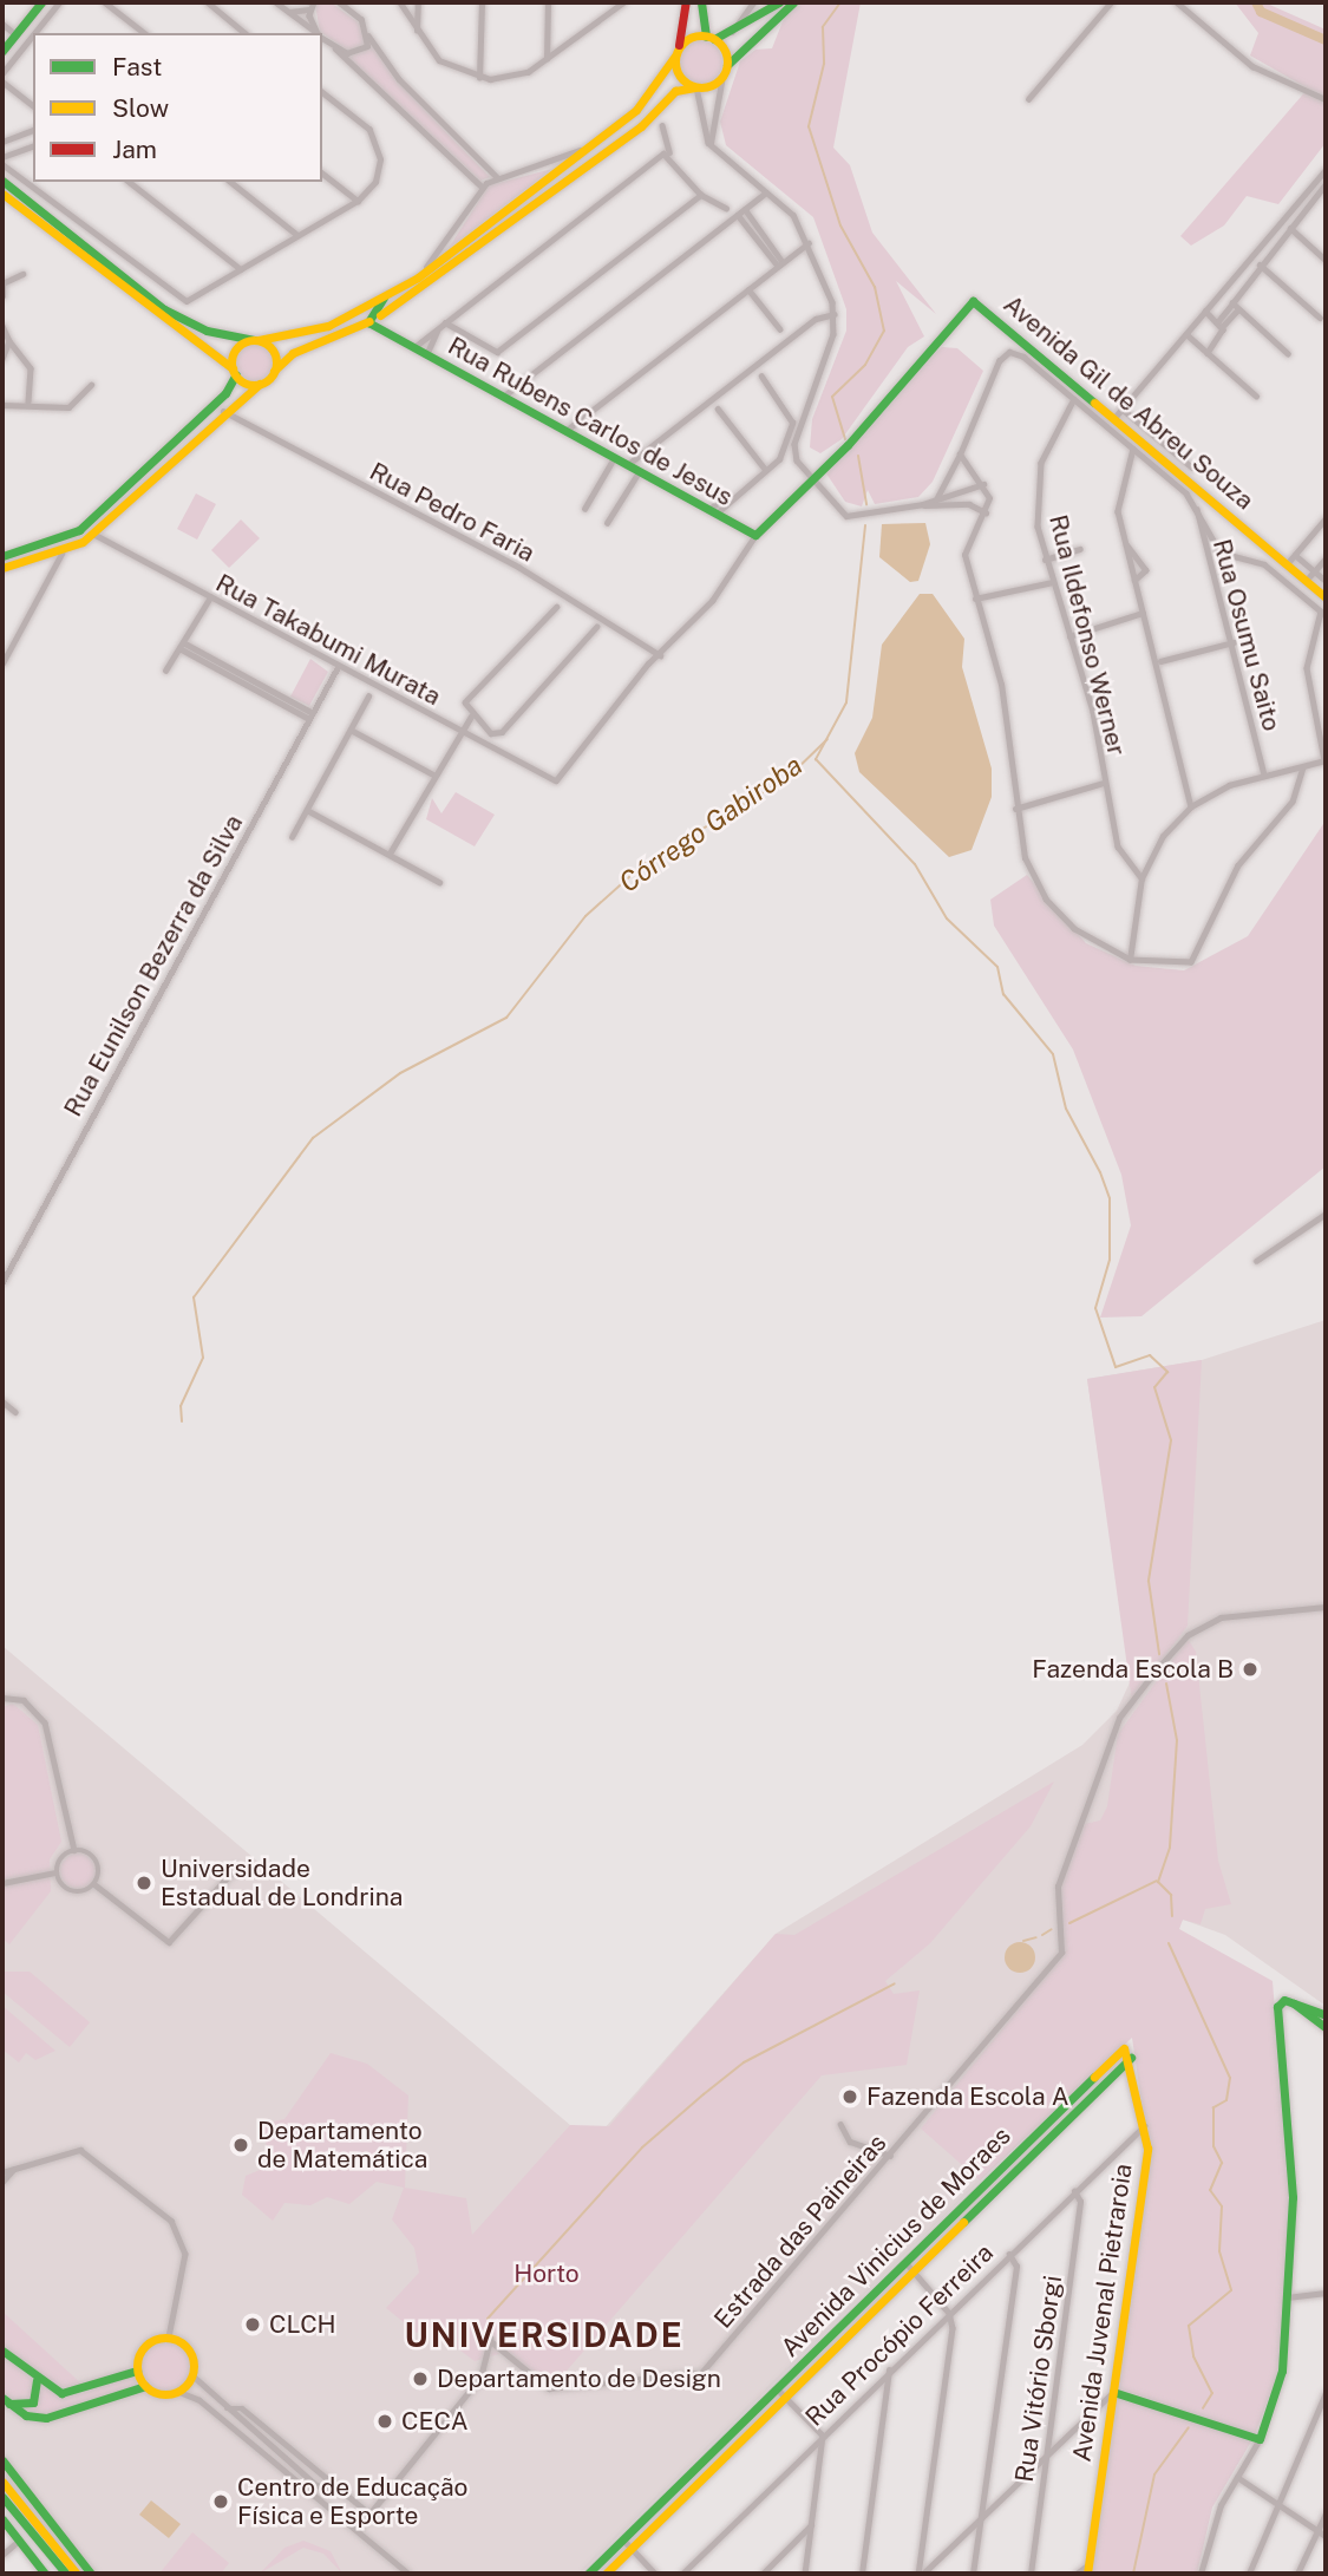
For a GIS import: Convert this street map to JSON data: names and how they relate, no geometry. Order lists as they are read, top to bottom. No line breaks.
{"streets":{"main road":["Avenida Gil de Abreu Souza","Rua Rubens Carlos de Jesus","Avenida Vinicius de Moraes","Avenida Juvenal Pietraroia"],"street":["Rua Pedro Faria","Rua Ildefonso Werner","Rua Osumu Saito","Rua Takabumi Murata","Rua Eunilson Bezerra da Silva","Estrada das Paineiras","Rua Procópio Ferreira","Rua Vitório Sborgi"]},"crossings":[["Rua Pedro Faria","Rua Takabumi Murata"],["Rua Takabumi Murata","Rua Eunilson Bezerra da Silva"],["Avenida Vinicius de Moraes","Avenida Juvenal Pietraroia"],["Avenida Juvenal Pietraroia","Rua Procópio Ferreira"],["Rua Procópio Ferreira","Rua Vitório Sborgi"]],"districts":["UNIVERSIDADE"],"water":["Córrego Gabiroba"],"parks":["Horto"],"places":["Fazenda Escola B","Universidade Estadual de Londrina","Fazenda Escola A","Departamento de Matemática","CLCH","Departamento de Design","CECA","Centro de Educação Física e Esporte"],"legend":["Fast","Slow","Jam"]}
